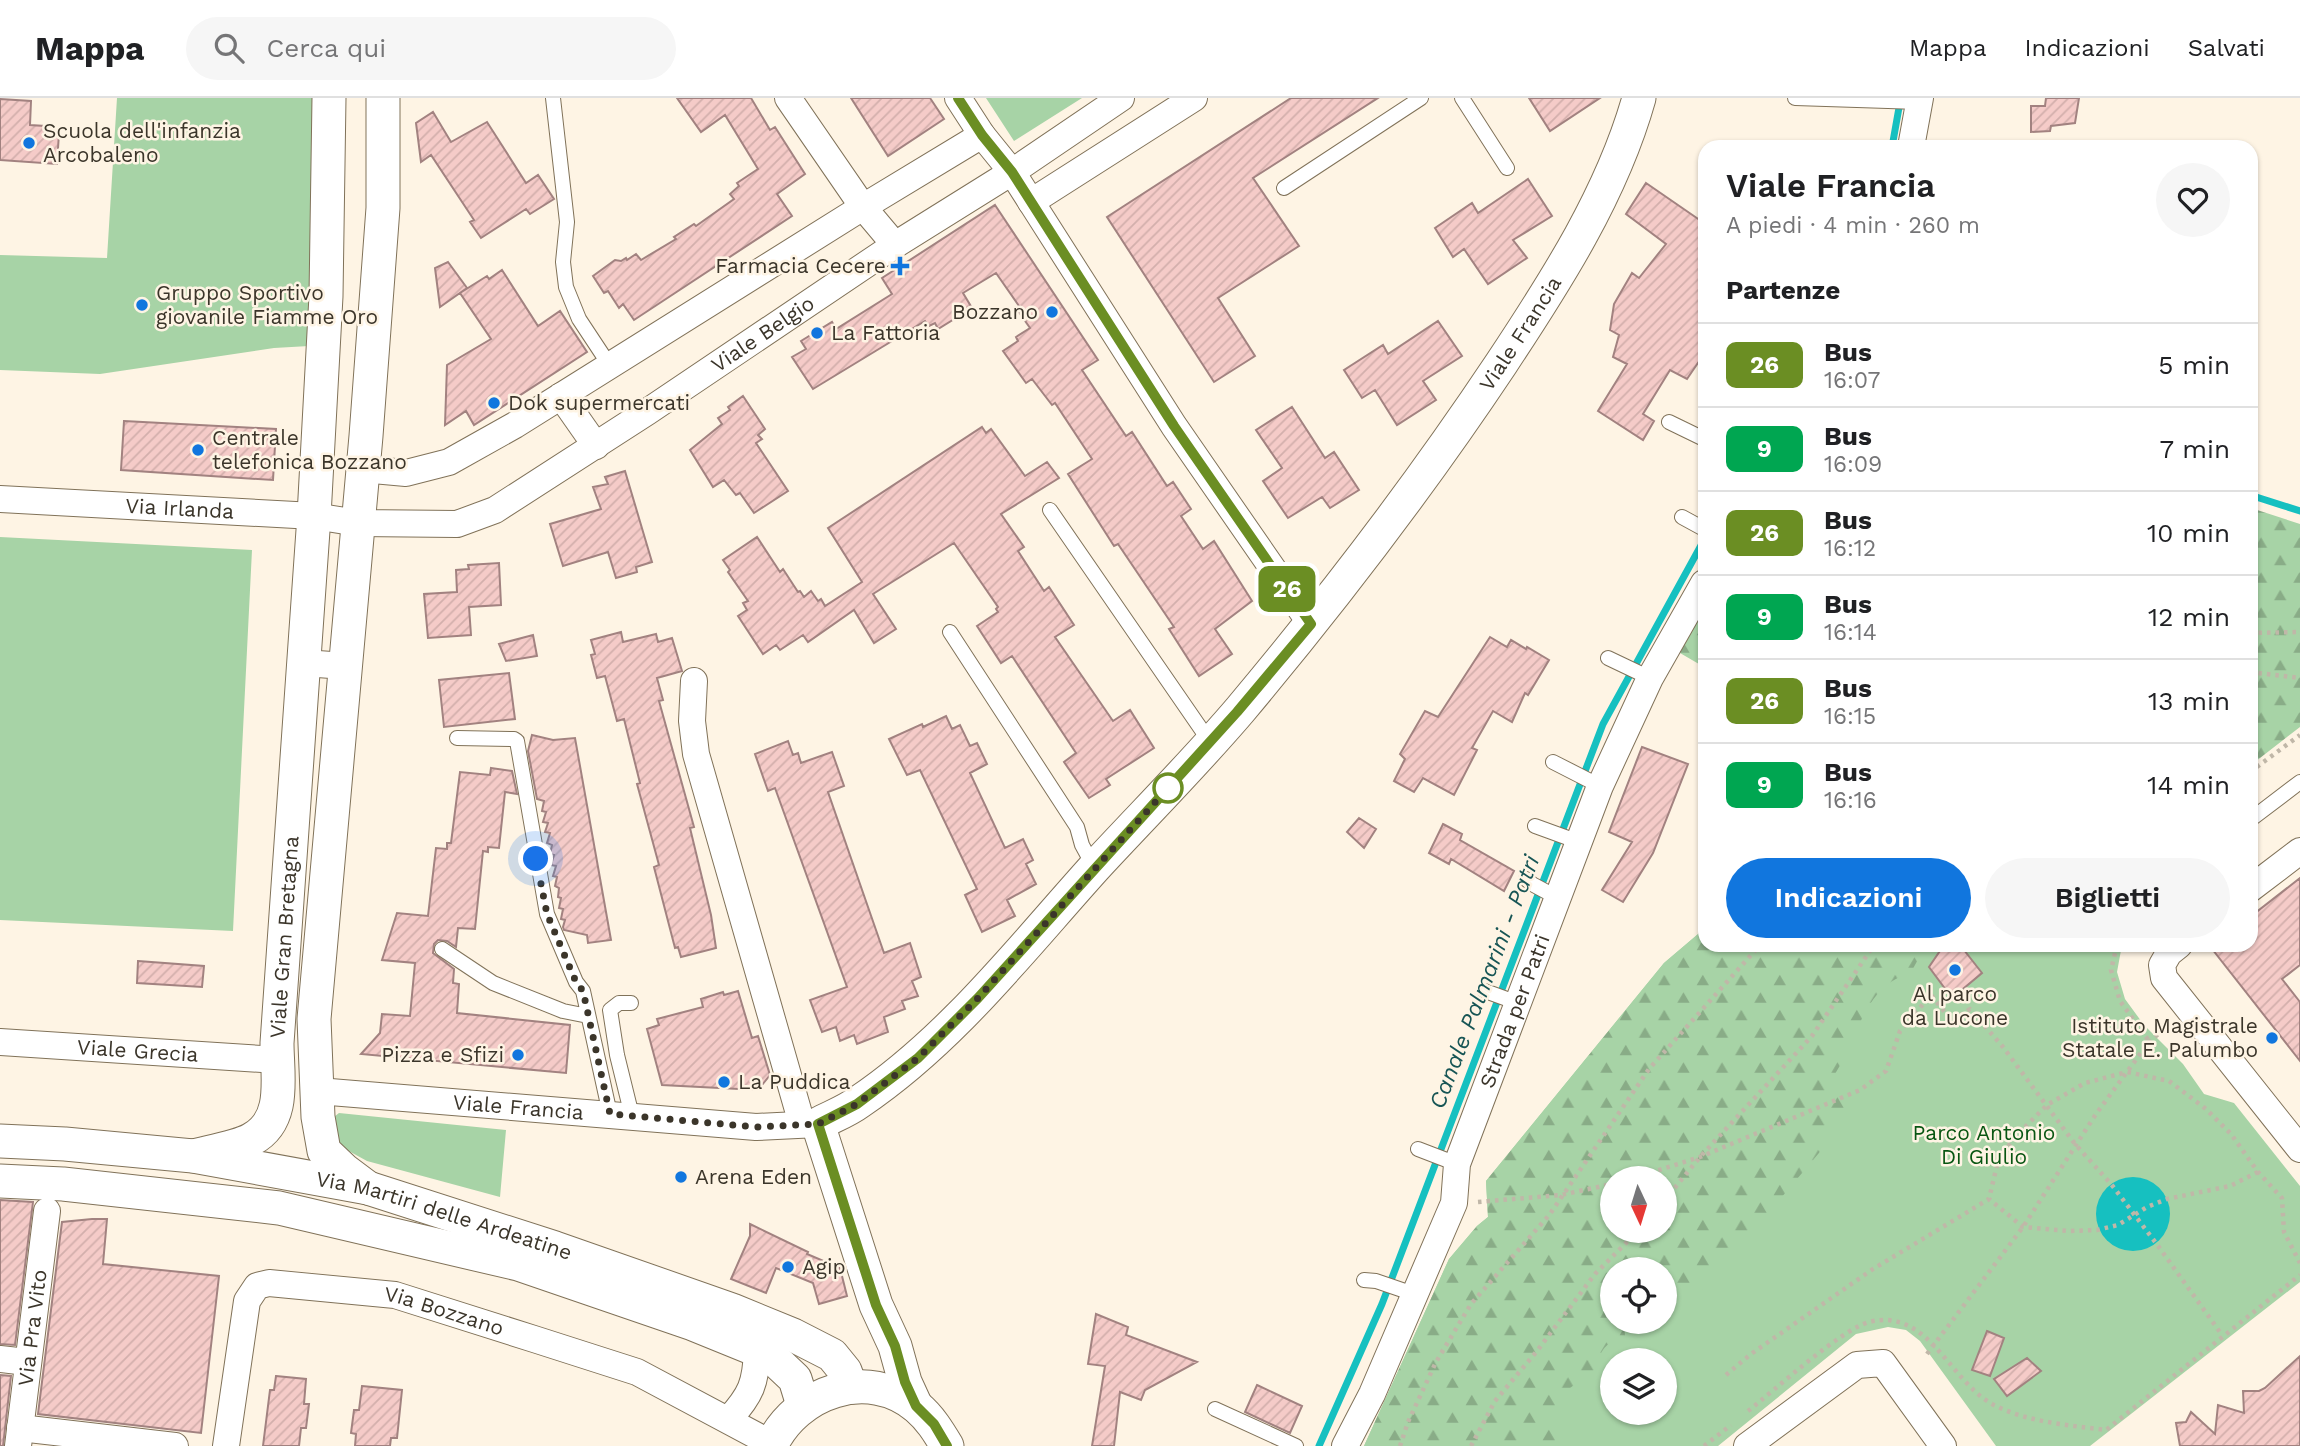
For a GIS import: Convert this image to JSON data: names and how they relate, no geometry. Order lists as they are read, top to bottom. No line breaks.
{"streets":{"street":["Viale Francia","Viale Belgio","Via Irlanda","Viale Gran Bretagna","Strada per Patri","Viale Grecia","Via Martiri delle Ardeatine","Via Bozzano","Via Pra Vito"]},"crossings":[["Viale Francia","Viale Gran Bretagna"],["Viale Belgio","Via Irlanda"],["Viale Belgio","Viale Gran Bretagna"],["Via Irlanda","Viale Gran Bretagna"],["Viale Gran Bretagna","Viale Grecia"],["Viale Gran Bretagna","Via Martiri delle Ardeatine"],["Via Martiri delle Ardeatine","Via Pra Vito"]],"water":["Canale Palmarini - Patri"],"parks":["Parco Antonio Di Giulio"],"places":{"other":["Scuola dell'infanzia Arcobaleno","Gruppo Sportivo giovanile Fiamme Oro","Bozzano","La Fattoria","Dok supermercati","Centrale telefonica Bozzano","Al parco da Lucone","Istituto Magistrale Statale E. Palumbo","Pizza e Sfizi","La Puddica","Arena Eden","Agip"],"health":["Farmacia Cecere"]},"lines":["bus line 26"],"north":"bottom","page":{"header":"Mappa","search":"Cerca qui","nav":["Mappa","Indicazioni","Salvati"],"on_map":"26","heading":[["Viale Francia","A piedi · 4 min · 260 m"],"Partenze"],"list":[{"mark":"26","name":"Bus","note":"16:07","value":"5 min"},{"mark":"9","name":"Bus","note":"16:09","value":"7 min"},{"mark":"26","name":"Bus","note":"16:12","value":"10 min"},{"mark":"9","name":"Bus","note":"16:14","value":"12 min"},{"mark":"26","name":"Bus","note":"16:15","value":"13 min"},{"mark":"9","name":"Bus","note":"16:16","value":"14 min"}],"buttons":["Indicazioni","Biglietti"]}}
